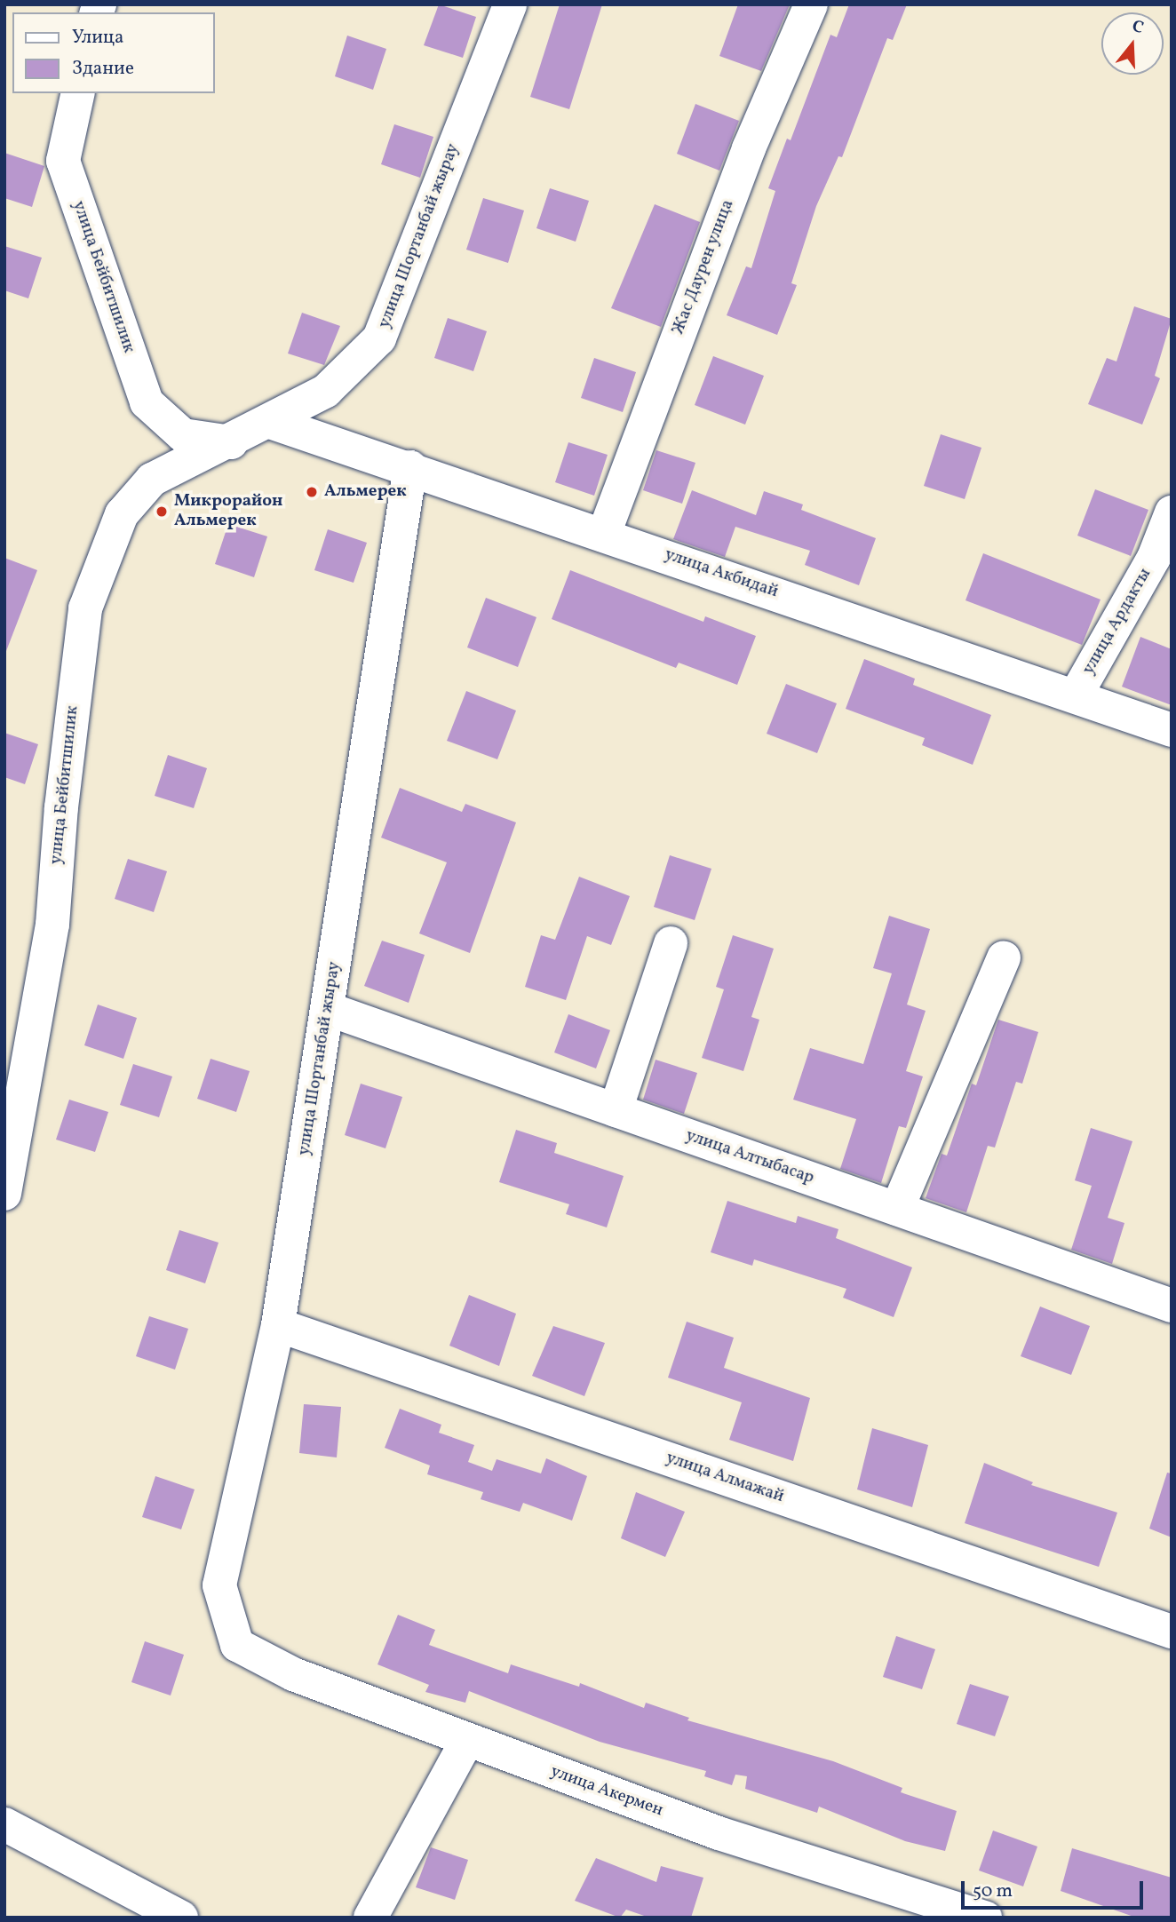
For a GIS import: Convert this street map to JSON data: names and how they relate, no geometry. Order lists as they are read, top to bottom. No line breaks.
{"streets":{"street":["улица Шортанбай жырау","Жас Даурен улица","улица Бейбитшилик","улица Акбидай","улица Ардакты","улица Алтыбасар","улица Алмажай","улица Акермен"]},"crossings":[["улица Шортанбай жырау","улица Бейбитшилик"],["улица Шортанбай жырау","улица Акбидай"],["улица Шортанбай жырау","улица Алтыбасар"],["улица Шортанбай жырау","улица Алмажай"],["улица Шортанбай жырау","улица Акермен"],["Жас Даурен улица","улица Акбидай"],["улица Бейбитшилик","улица Акбидай"],["улица Акбидай","улица Ардакты"]],"places":["Альмерек","Микрорайон Альмерек"],"legend":["Улица","Здание"],"scale_bar":"50 m","north":"top"}
